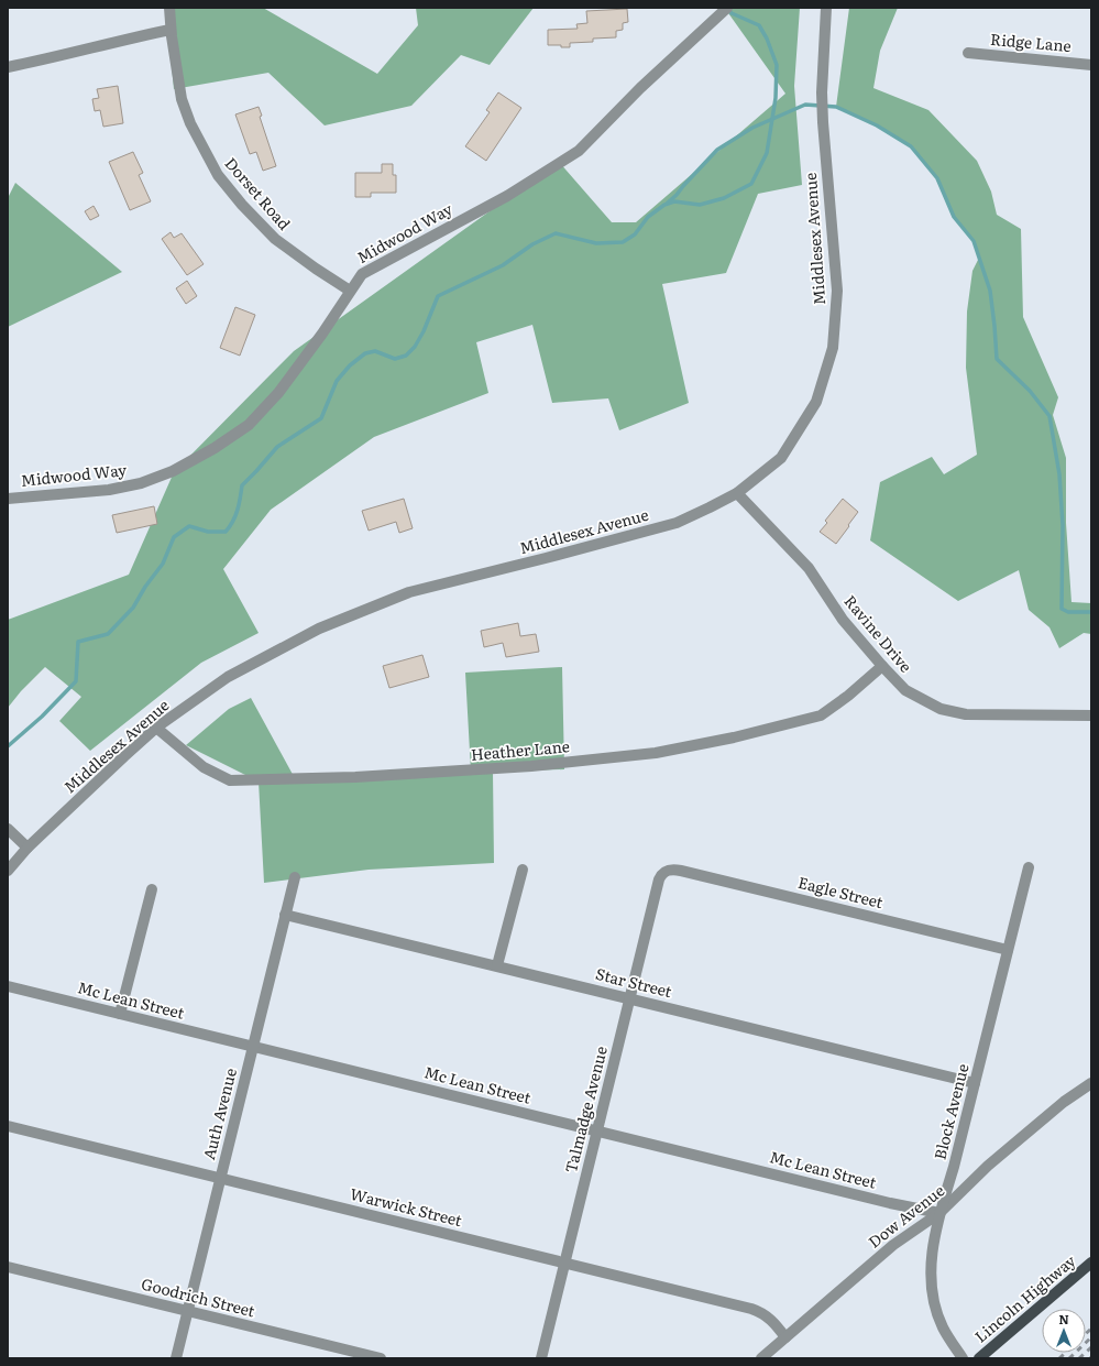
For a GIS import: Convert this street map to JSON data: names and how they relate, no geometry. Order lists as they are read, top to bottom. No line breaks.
{"streets":{"main road":["Lincoln Highway"],"street":["Ridge Lane","Dorset Road","Midwood Way","Middlesex Avenue","Ravine Drive","Heather Lane","Eagle Street","Star Street","Mc Lean Street","Talmadge Avenue","Block Avenue","Auth Avenue","Warwick Street","Dow Avenue","Goodrich Street"]},"crossings":[["Dorset Road","Midwood Way"],["Middlesex Avenue","Ravine Drive"],["Middlesex Avenue","Heather Lane"],["Ravine Drive","Heather Lane"],["Eagle Street","Talmadge Avenue"],["Eagle Street","Block Avenue"],["Star Street","Talmadge Avenue"],["Star Street","Block Avenue"],["Star Street","Auth Avenue"],["Mc Lean Street","Talmadge Avenue"],["Mc Lean Street","Block Avenue"],["Mc Lean Street","Auth Avenue"],["Mc Lean Street","Dow Avenue"],["Talmadge Avenue","Warwick Street"],["Block Avenue","Dow Avenue"],["Auth Avenue","Warwick Street"],["Auth Avenue","Goodrich Street"],["Warwick Street","Dow Avenue"]],"north":"top"}
